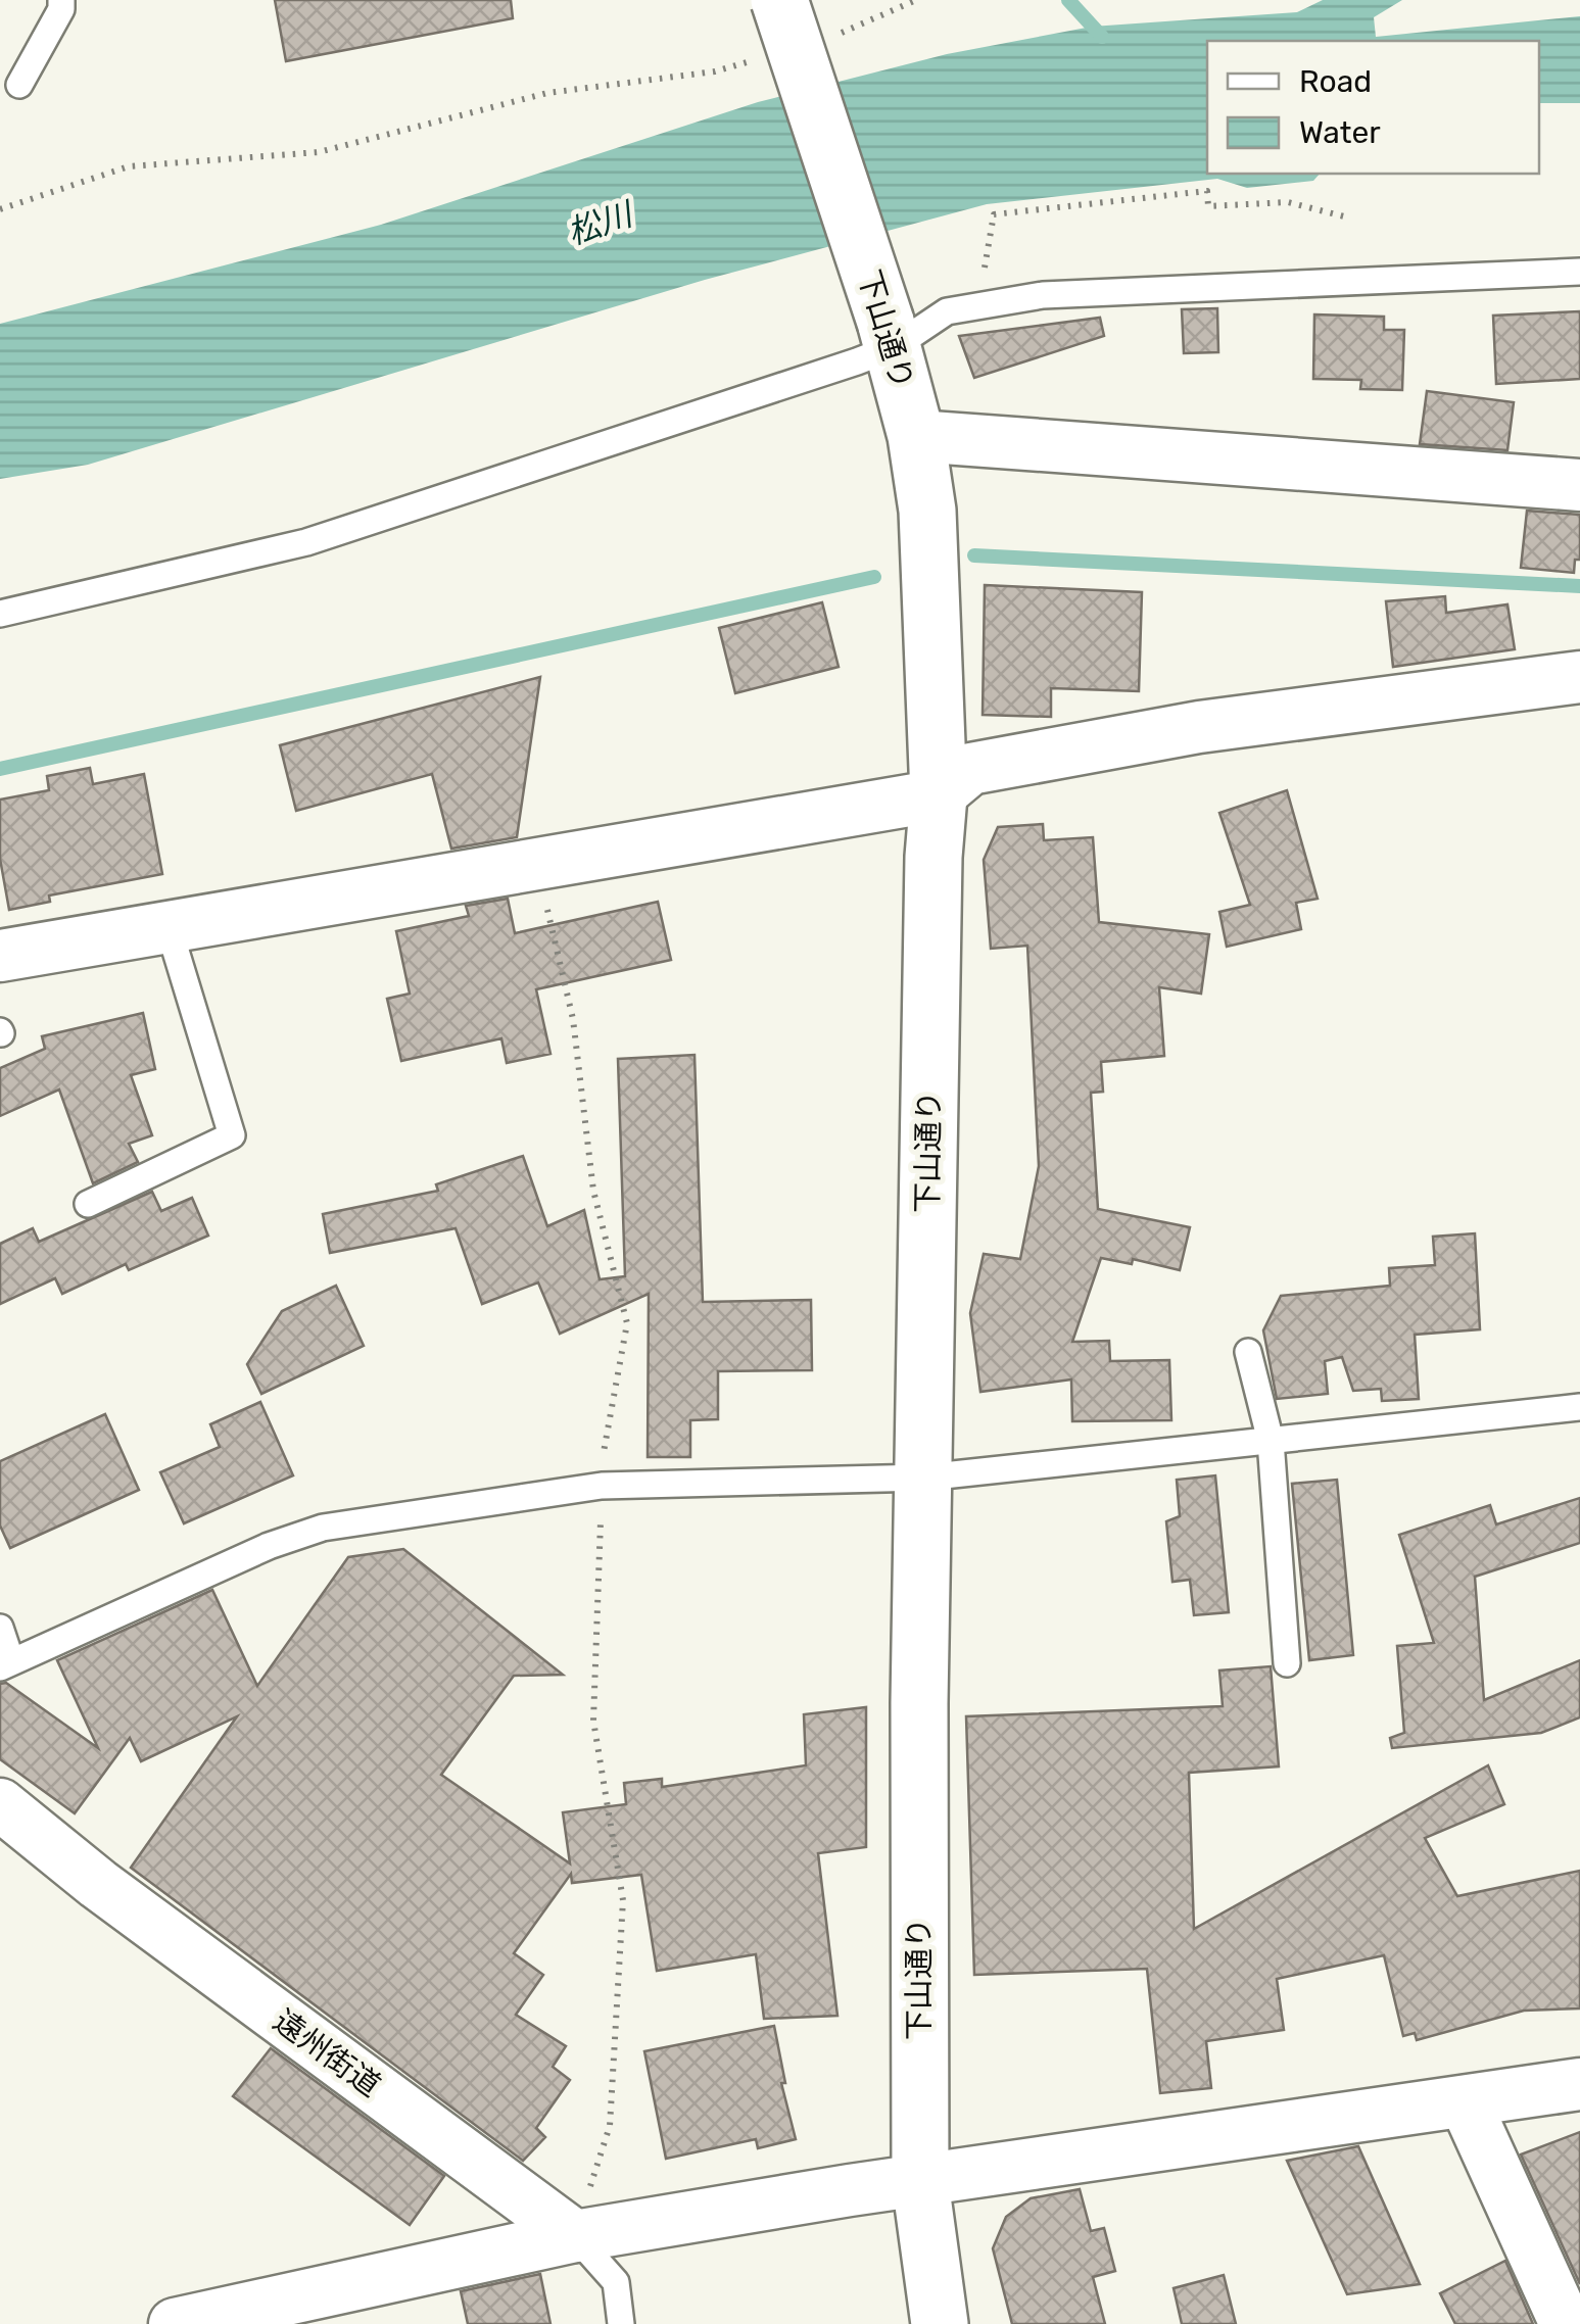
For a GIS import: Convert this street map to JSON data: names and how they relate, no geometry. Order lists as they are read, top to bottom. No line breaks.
{"streets":{"street":["下山通り","遠州街道"]},"water":["松川"],"legend":["Road","Water"]}
